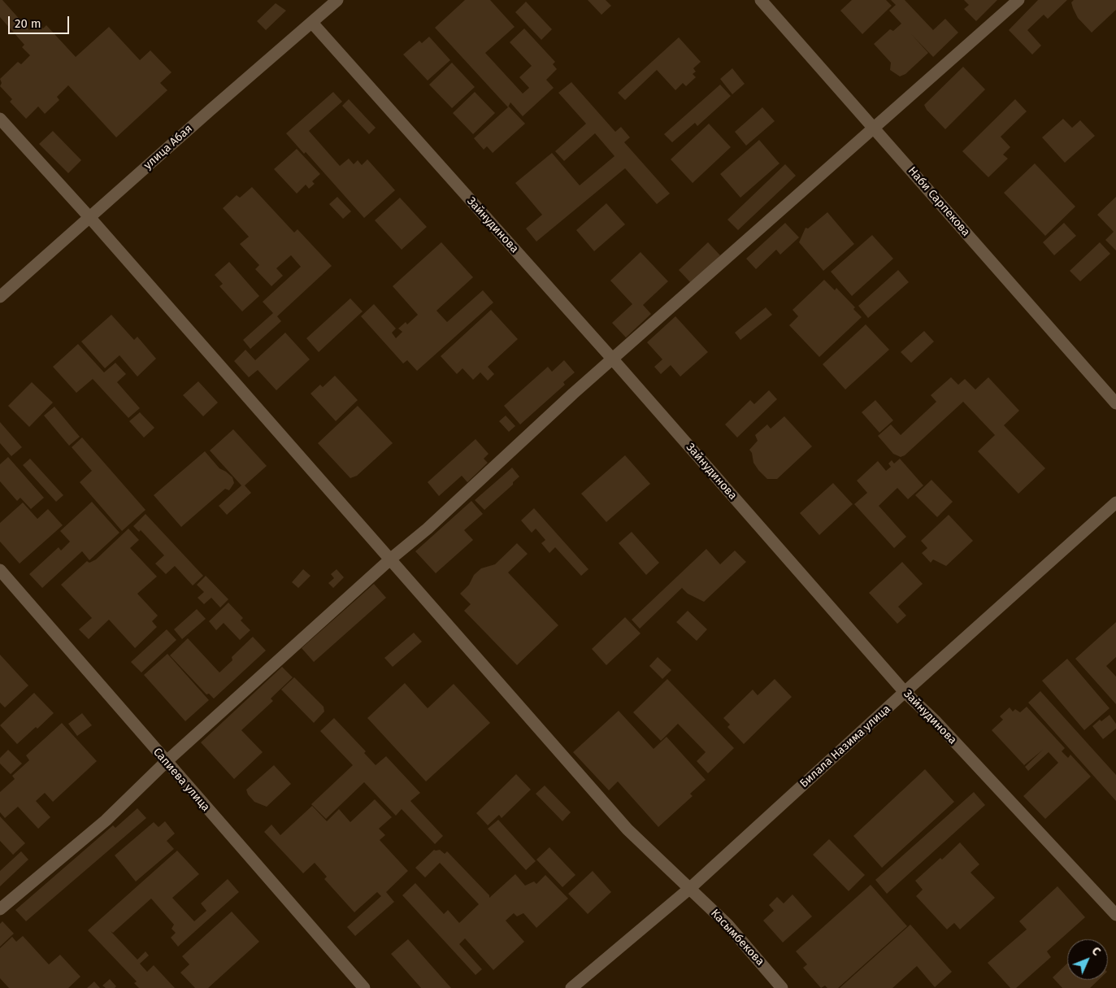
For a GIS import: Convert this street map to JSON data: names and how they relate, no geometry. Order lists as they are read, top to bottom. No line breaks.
{"streets":{"street":["улица Абая","Наби Сарпекова","Зайнудинова","Билала Назима улица","Сапиева улица","Касымбекова"]},"crossings":[["улица Абая","Зайнудинова"],["улица Абая","Касымбекова"],["Зайнудинова","Билала Назима улица"],["Билала Назима улица","Касымбекова"]],"scale_bar":"20 m","north":"top right"}
